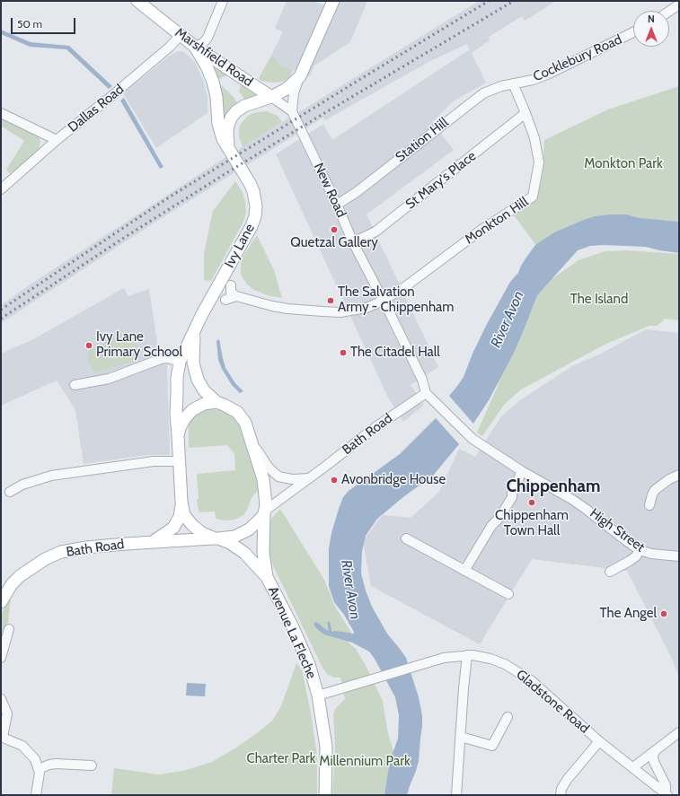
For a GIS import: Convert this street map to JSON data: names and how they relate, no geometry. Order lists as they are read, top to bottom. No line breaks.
{"streets":{"main road":["Marshfield Road","Ivy Lane","Bath Road","Avenue La Fleche"],"street":["Cocklebury Road","Dallas Road","Station Hill","St Mary's Place","New Road","Monkton Hill","High Street","Gladstone Road"]},"crossings":[["Marshfield Road","Dallas Road"],["Marshfield Road","New Road"],["Marshfield Road","Ivy Lane"],["Cocklebury Road","Station Hill"],["Cocklebury Road","Monkton Hill"],["Station Hill","New Road"],["Station Hill","Monkton Hill"],["St Mary's Place","New Road"],["St Mary's Place","Monkton Hill"],["New Road","Monkton Hill"],["New Road","Bath Road"],["New Road","High Street"],["Ivy Lane","Bath Road"],["Ivy Lane","Avenue La Fleche"],["Bath Road","High Street"],["Bath Road","Avenue La Fleche"],["Avenue La Fleche","Gladstone Road"]],"districts":["Chippenham"],"water":["River Avon"],"parks":["Monkton Park","The Island","Charter Park","Millennium Park"],"places":["Quetzal Gallery","The Salvation Army - Chippenham","Ivy Lane Primary School","The Citadel Hall","Avonbridge House","Chippenham Town Hall","The Angel"],"scale_bar":"50 m","north":"top"}
